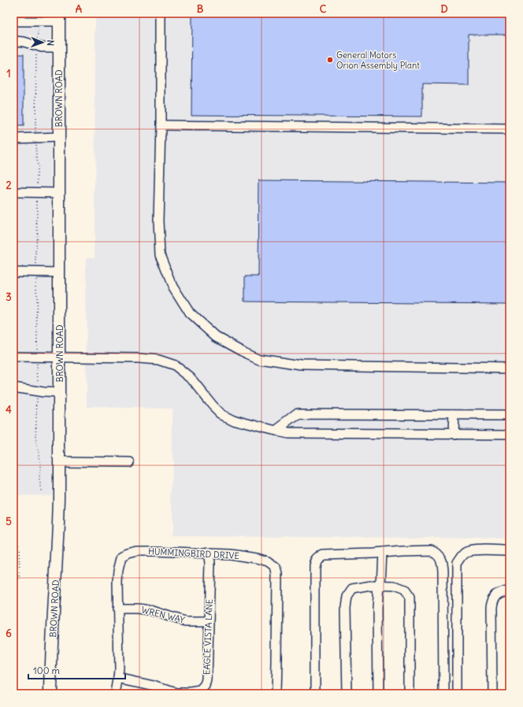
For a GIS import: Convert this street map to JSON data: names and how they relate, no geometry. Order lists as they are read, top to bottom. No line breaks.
{"streets":{"main road":["BROWN ROAD"],"street":["HUMMINGBIRD DRIVE","WREN WAY","EAGLE VISTA LANE"]},"crossings":[["HUMMINGBIRD DRIVE","WREN WAY"],["HUMMINGBIRD DRIVE","EAGLE VISTA LANE"],["WREN WAY","EAGLE VISTA LANE"]],"places":["General Motors Orion Assembly Plant"],"scale_bar":"100 m","north":"right","grid":{"columns":["A","B","C","D"],"rows":["1","2","3","4","5","6"]}}
